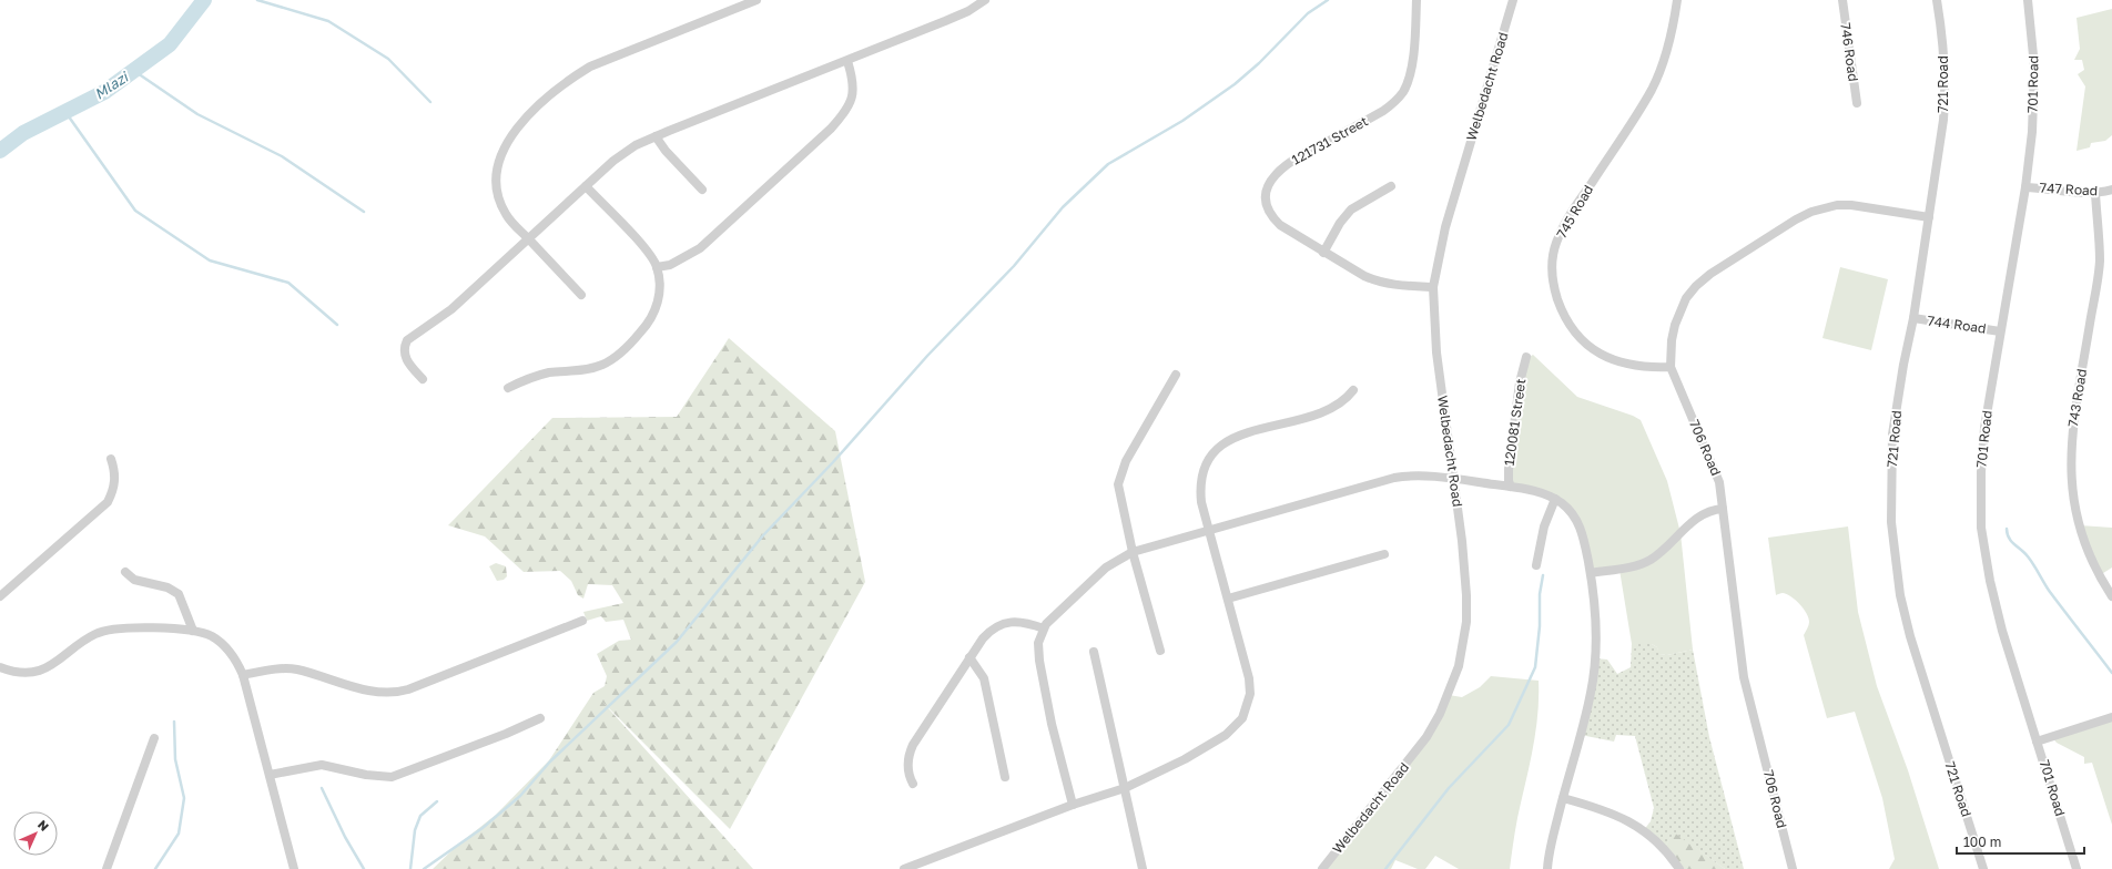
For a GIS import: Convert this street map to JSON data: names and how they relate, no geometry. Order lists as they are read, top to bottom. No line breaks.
{"streets":{"street":["746 Road","721 Road","701 Road","Welbedacht Road","121731 Street","747 Road","745 Road","744 Road","743 Road","120081 Street","706 Road"]},"crossings":[["721 Road","744 Road"],["721 Road","706 Road"],["701 Road","747 Road"],["701 Road","744 Road"],["Welbedacht Road","121731 Street"],["747 Road","743 Road"],["745 Road","706 Road"]],"water":["Mlazi"],"scale_bar":"100 m","north":"top right"}
